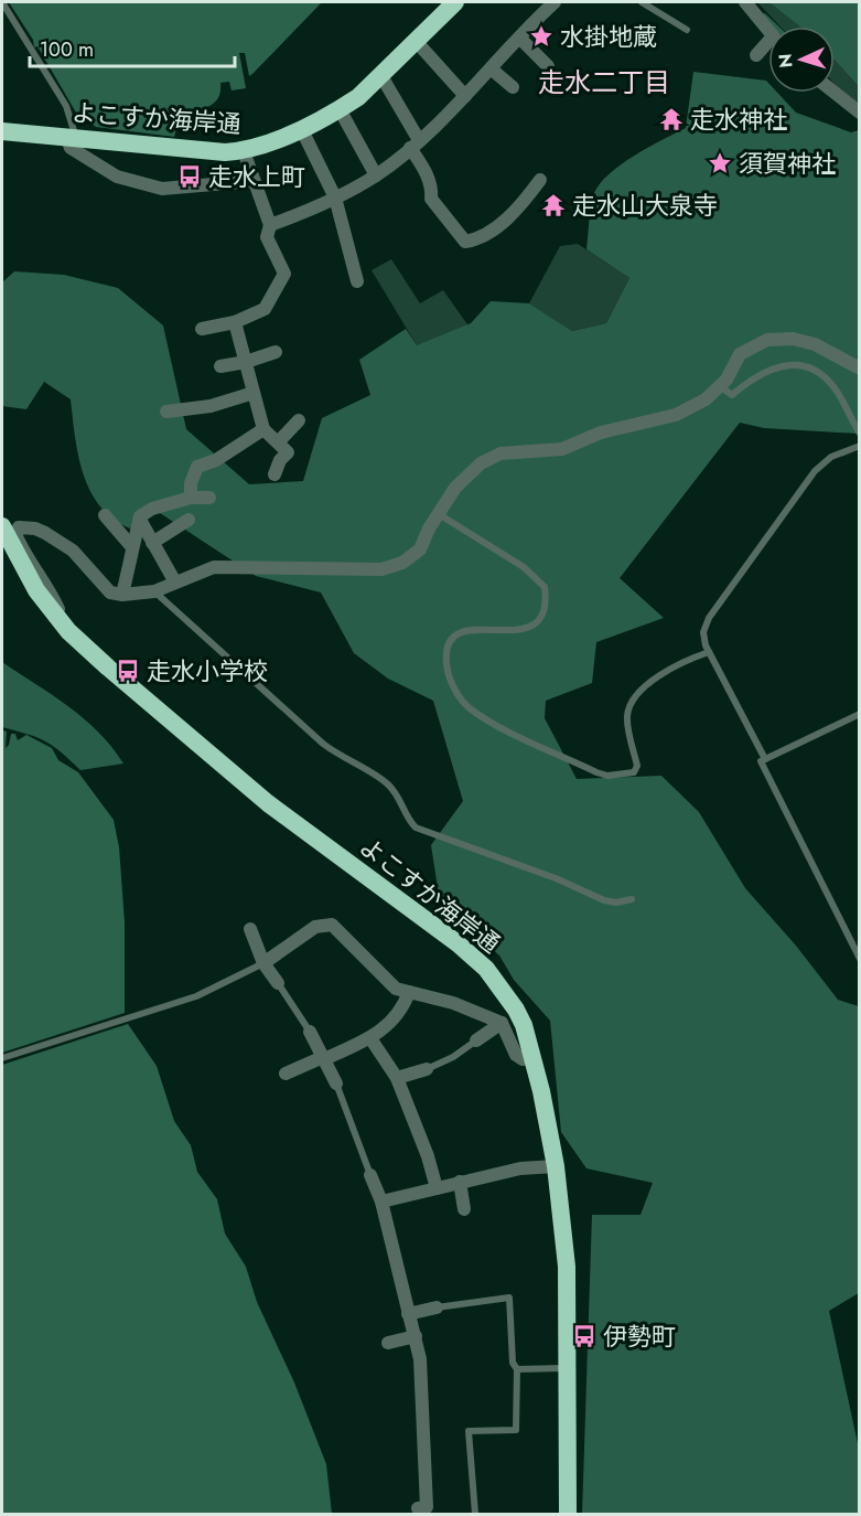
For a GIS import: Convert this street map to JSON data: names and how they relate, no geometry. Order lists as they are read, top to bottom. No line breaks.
{"streets":{"highway":["よこすか海岸通"]},"districts":["走水二丁目"],"places":{"place":["水掛地蔵","須賀神社"],"temple":["走水神社","走水山大泉寺"],"bus stop":["走水上町","走水小学校","伊勢町"]},"scale_bar":"100 m","north":"left"}
